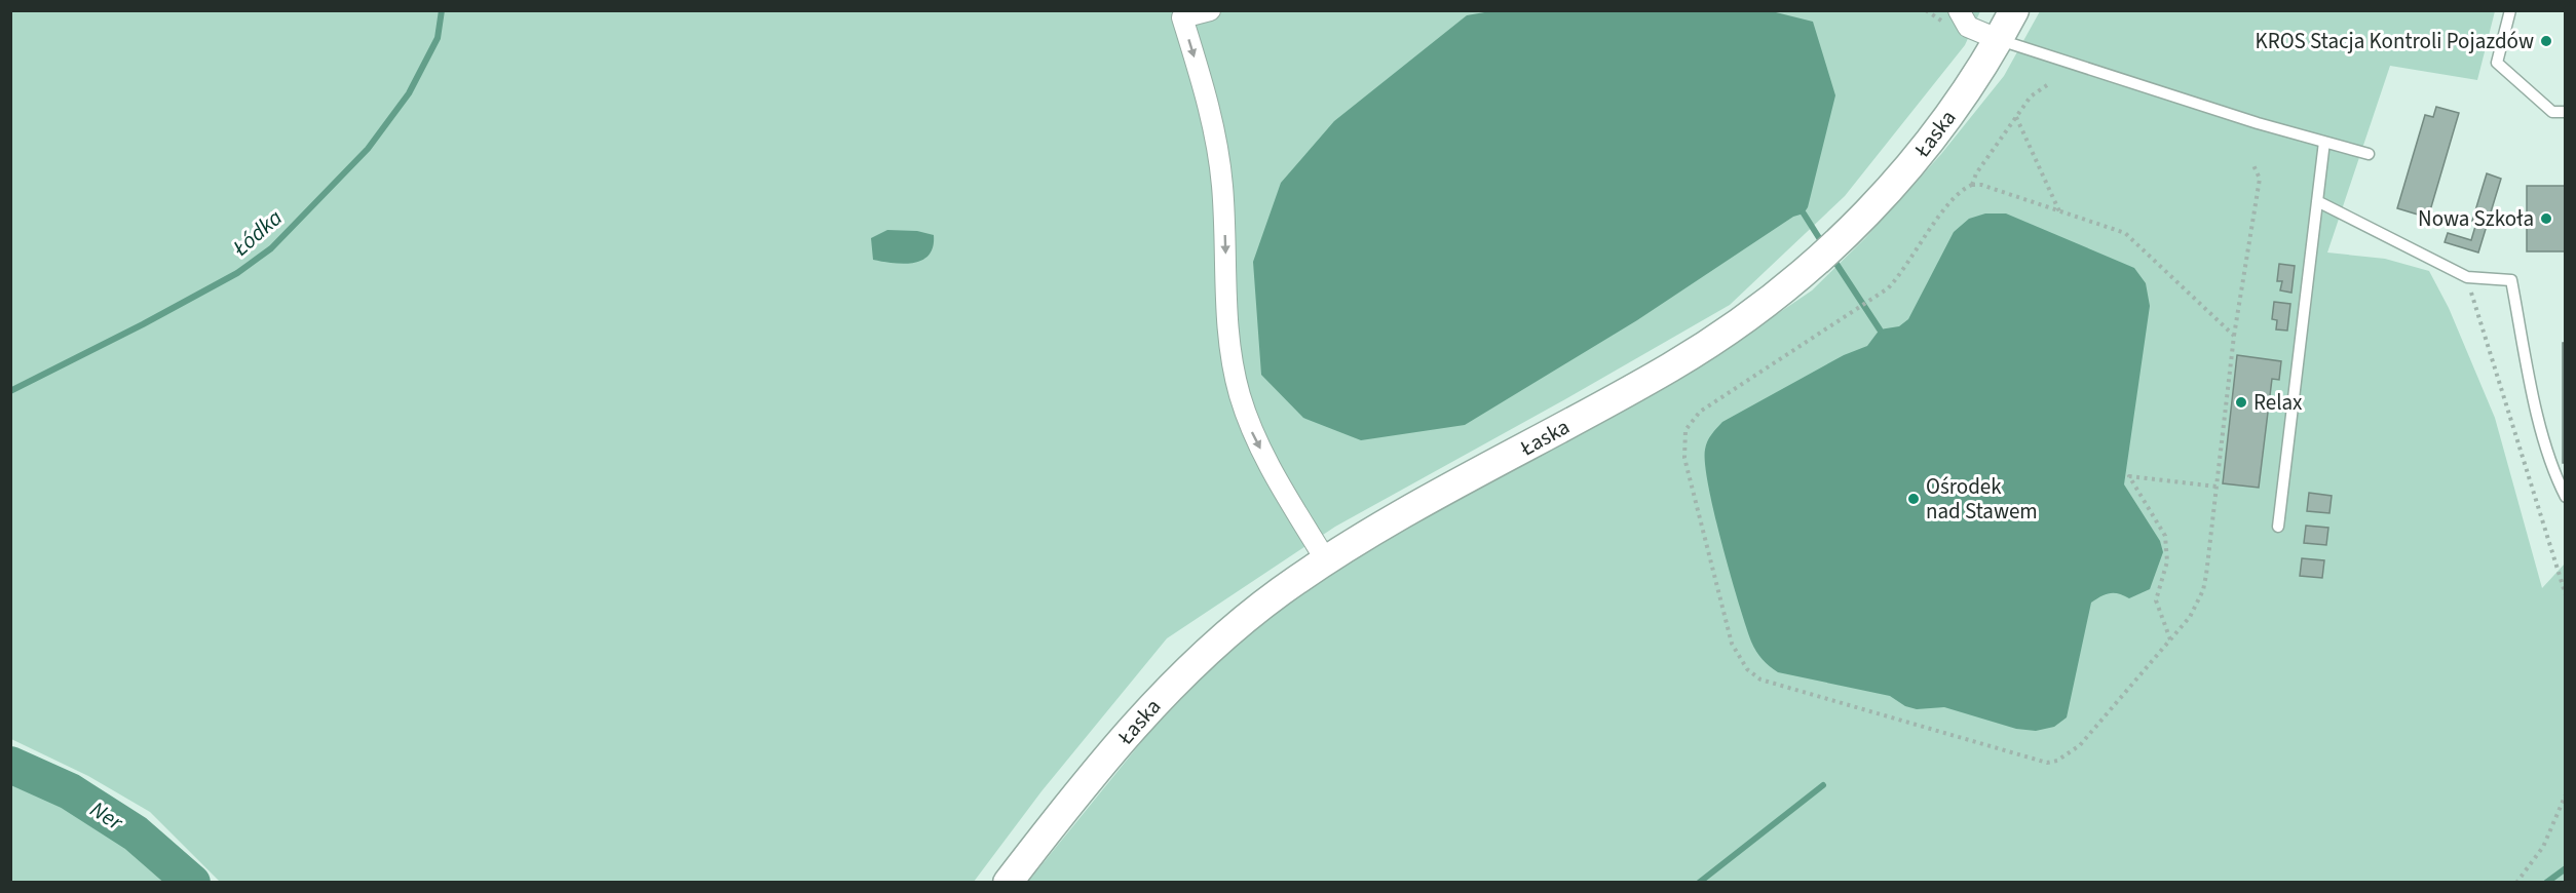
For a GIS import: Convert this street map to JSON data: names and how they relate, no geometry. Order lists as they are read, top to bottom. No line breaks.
{"streets":{"main road":["Łaska"]},"water":["Łódka","Ner"],"places":["KROS Stacja Kontroli Pojazdów","Nowa Szkoła","Relax","Ośrodek nad Stawem"]}
